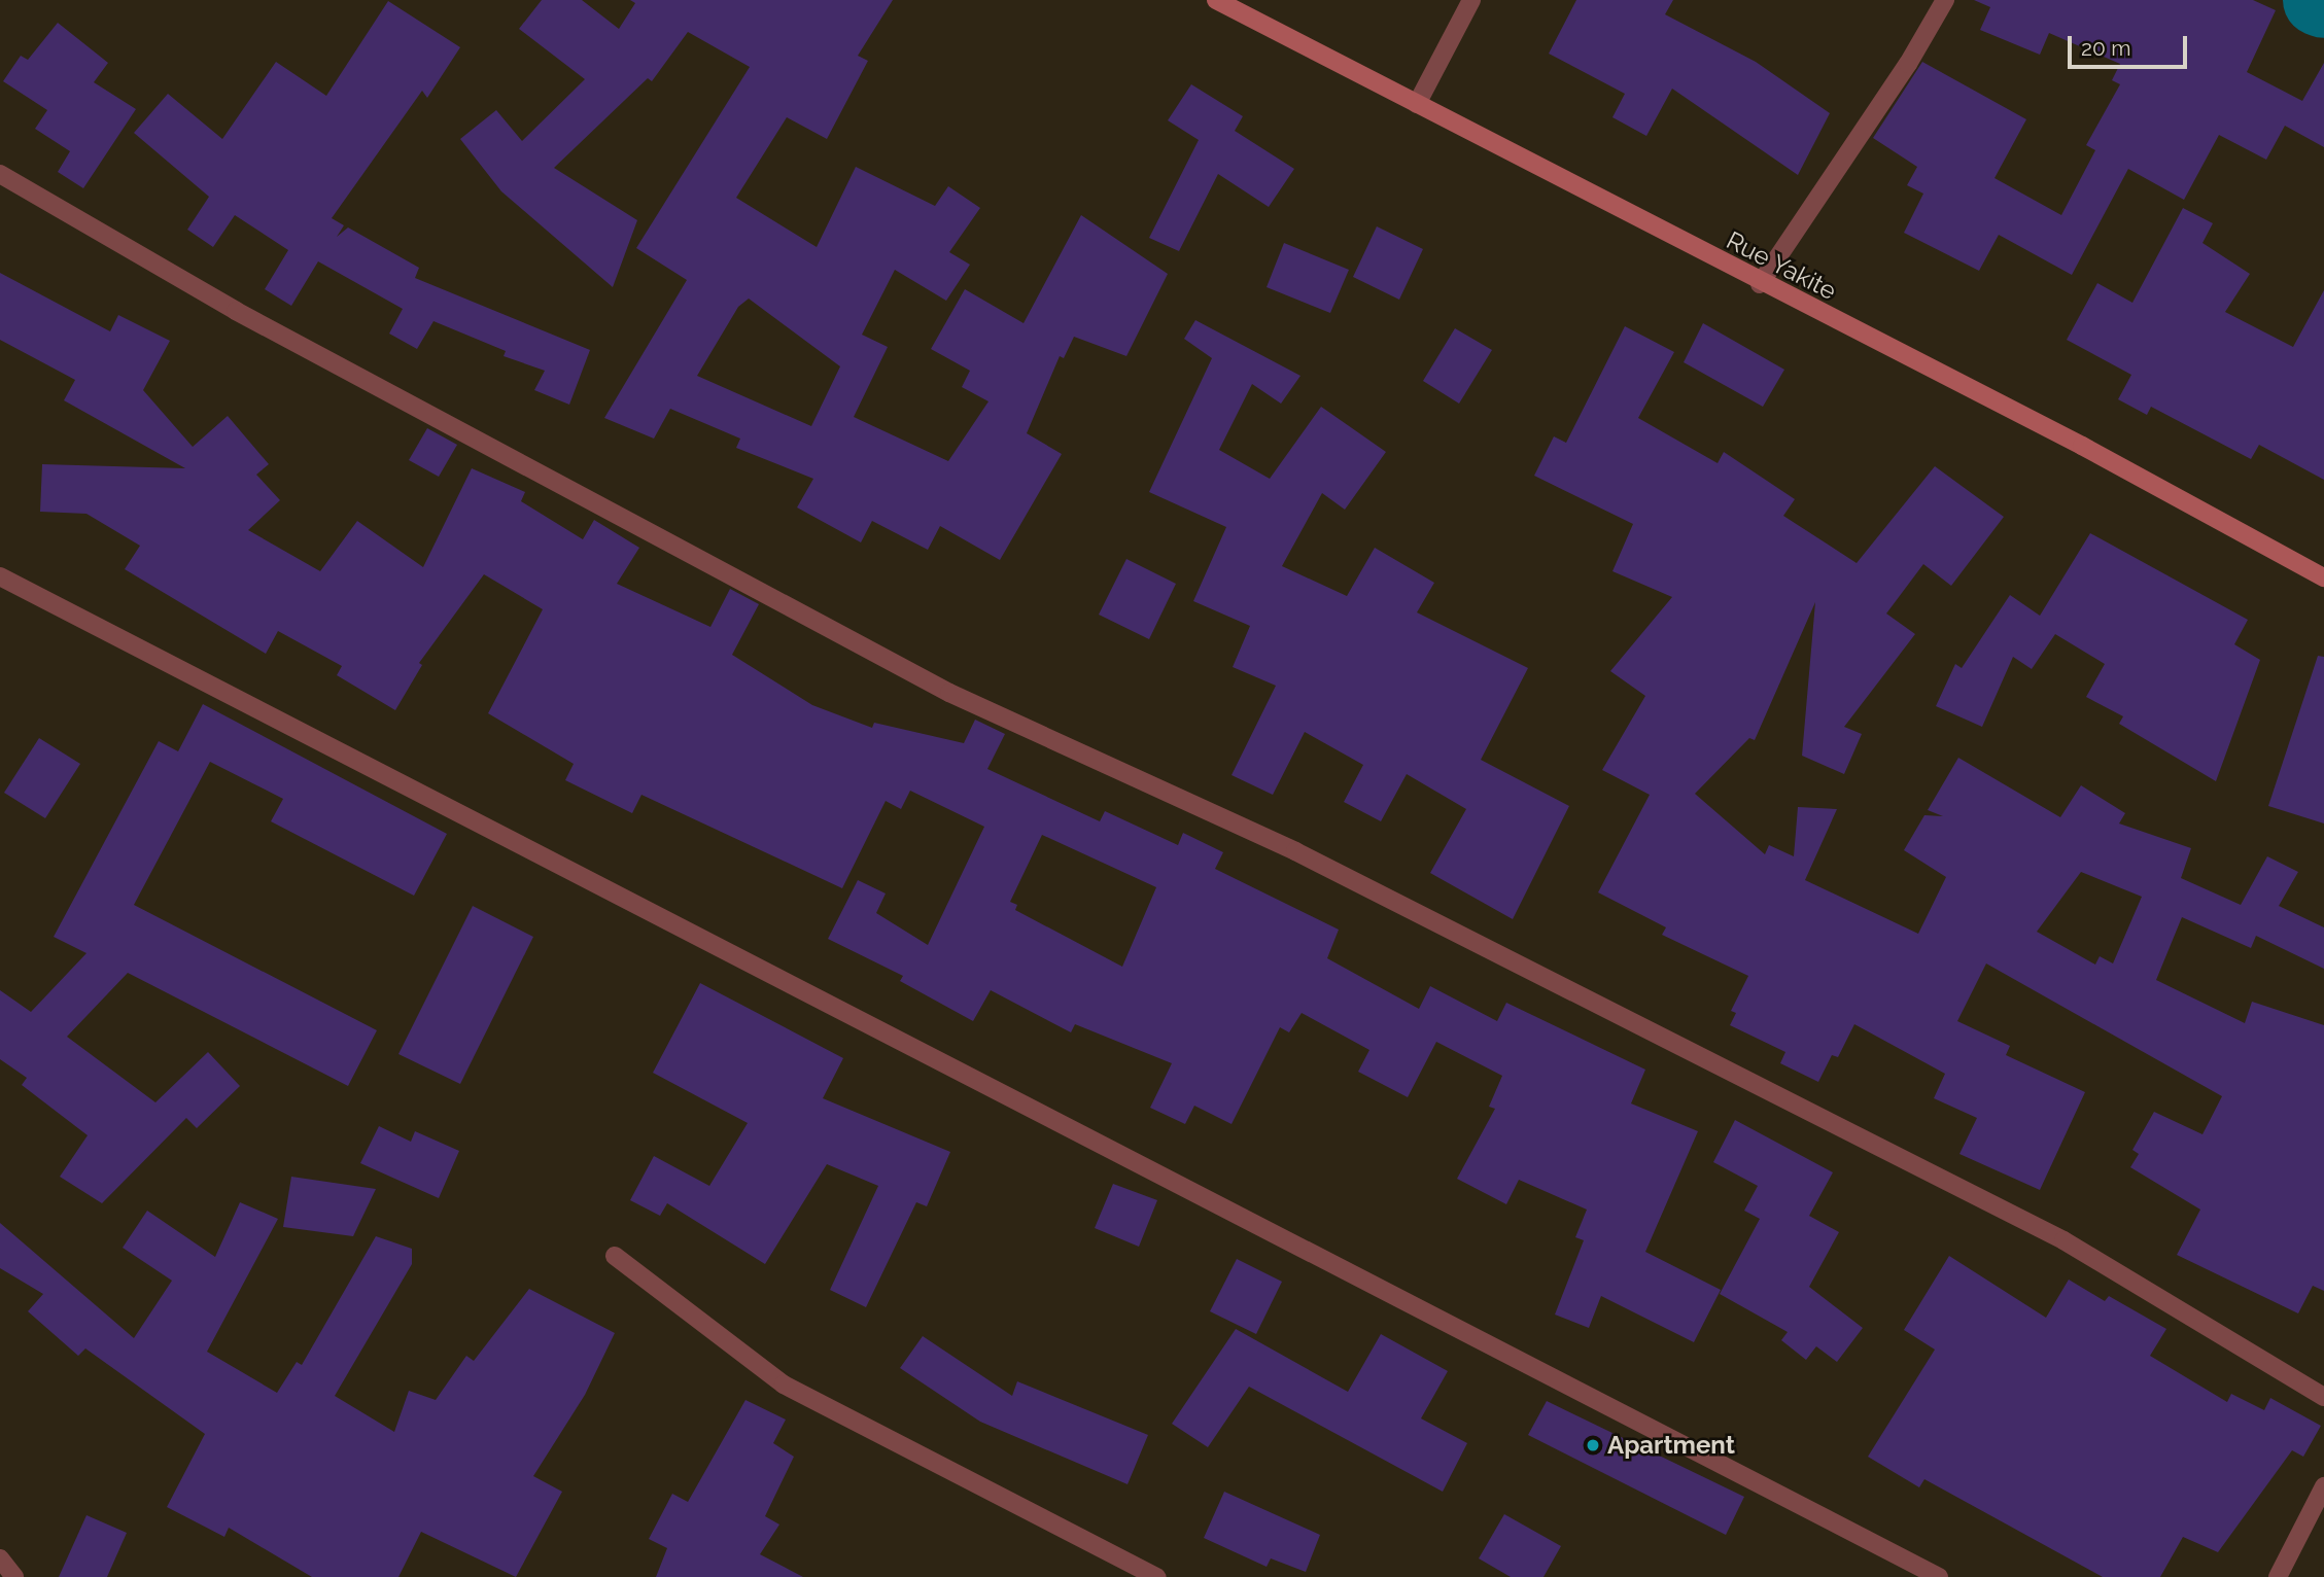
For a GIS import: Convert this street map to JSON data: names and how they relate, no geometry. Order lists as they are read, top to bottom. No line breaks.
{"streets":{"main road":["Rue Yakite"]},"places":["Apartment"],"scale_bar":"20 m"}
